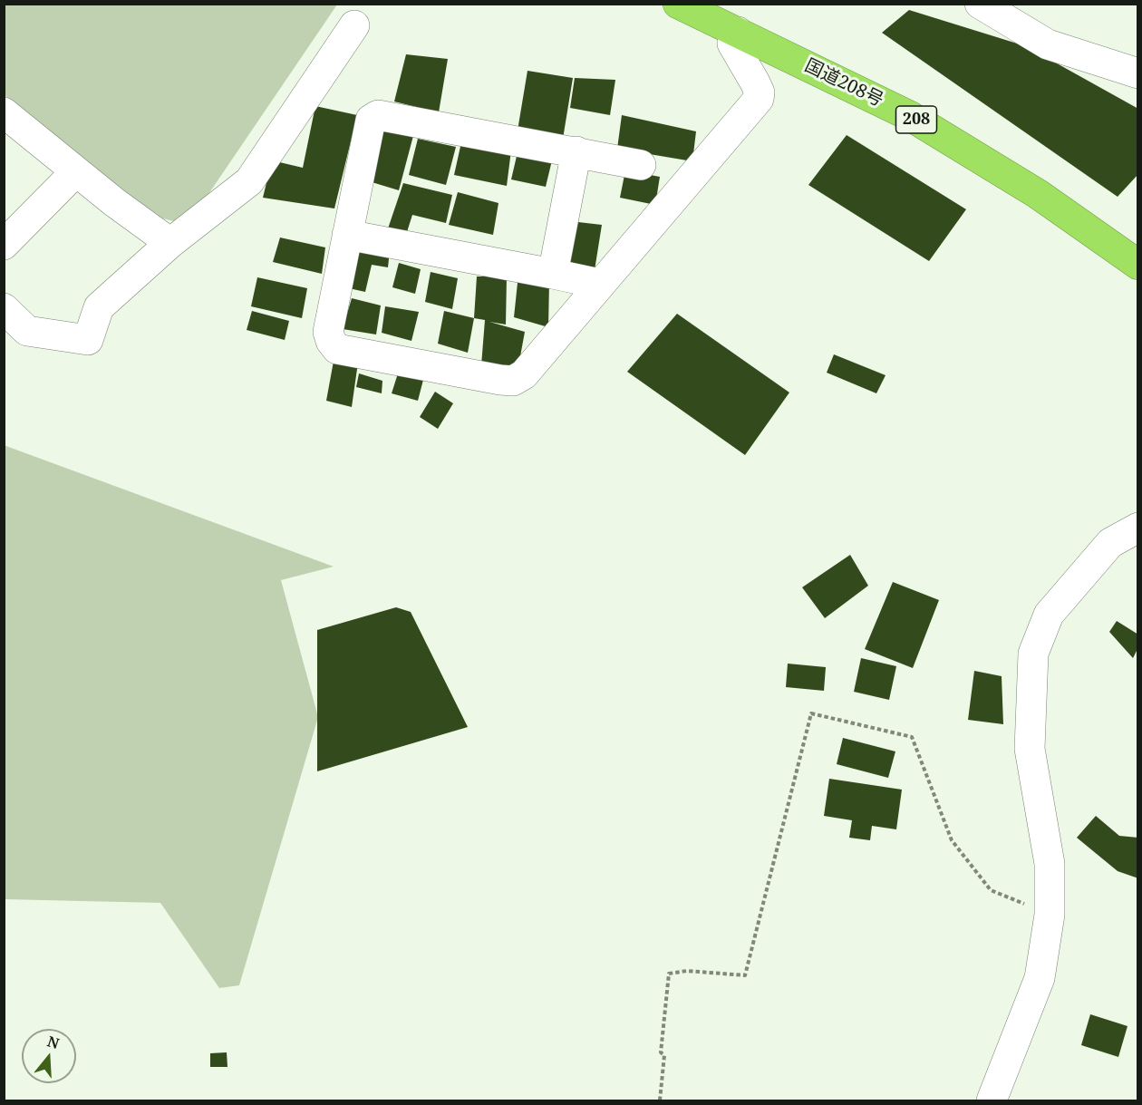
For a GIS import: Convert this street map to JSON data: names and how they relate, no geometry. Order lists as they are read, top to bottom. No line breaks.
{"streets":{"highway":["国道208号","208"]},"north":"top"}
